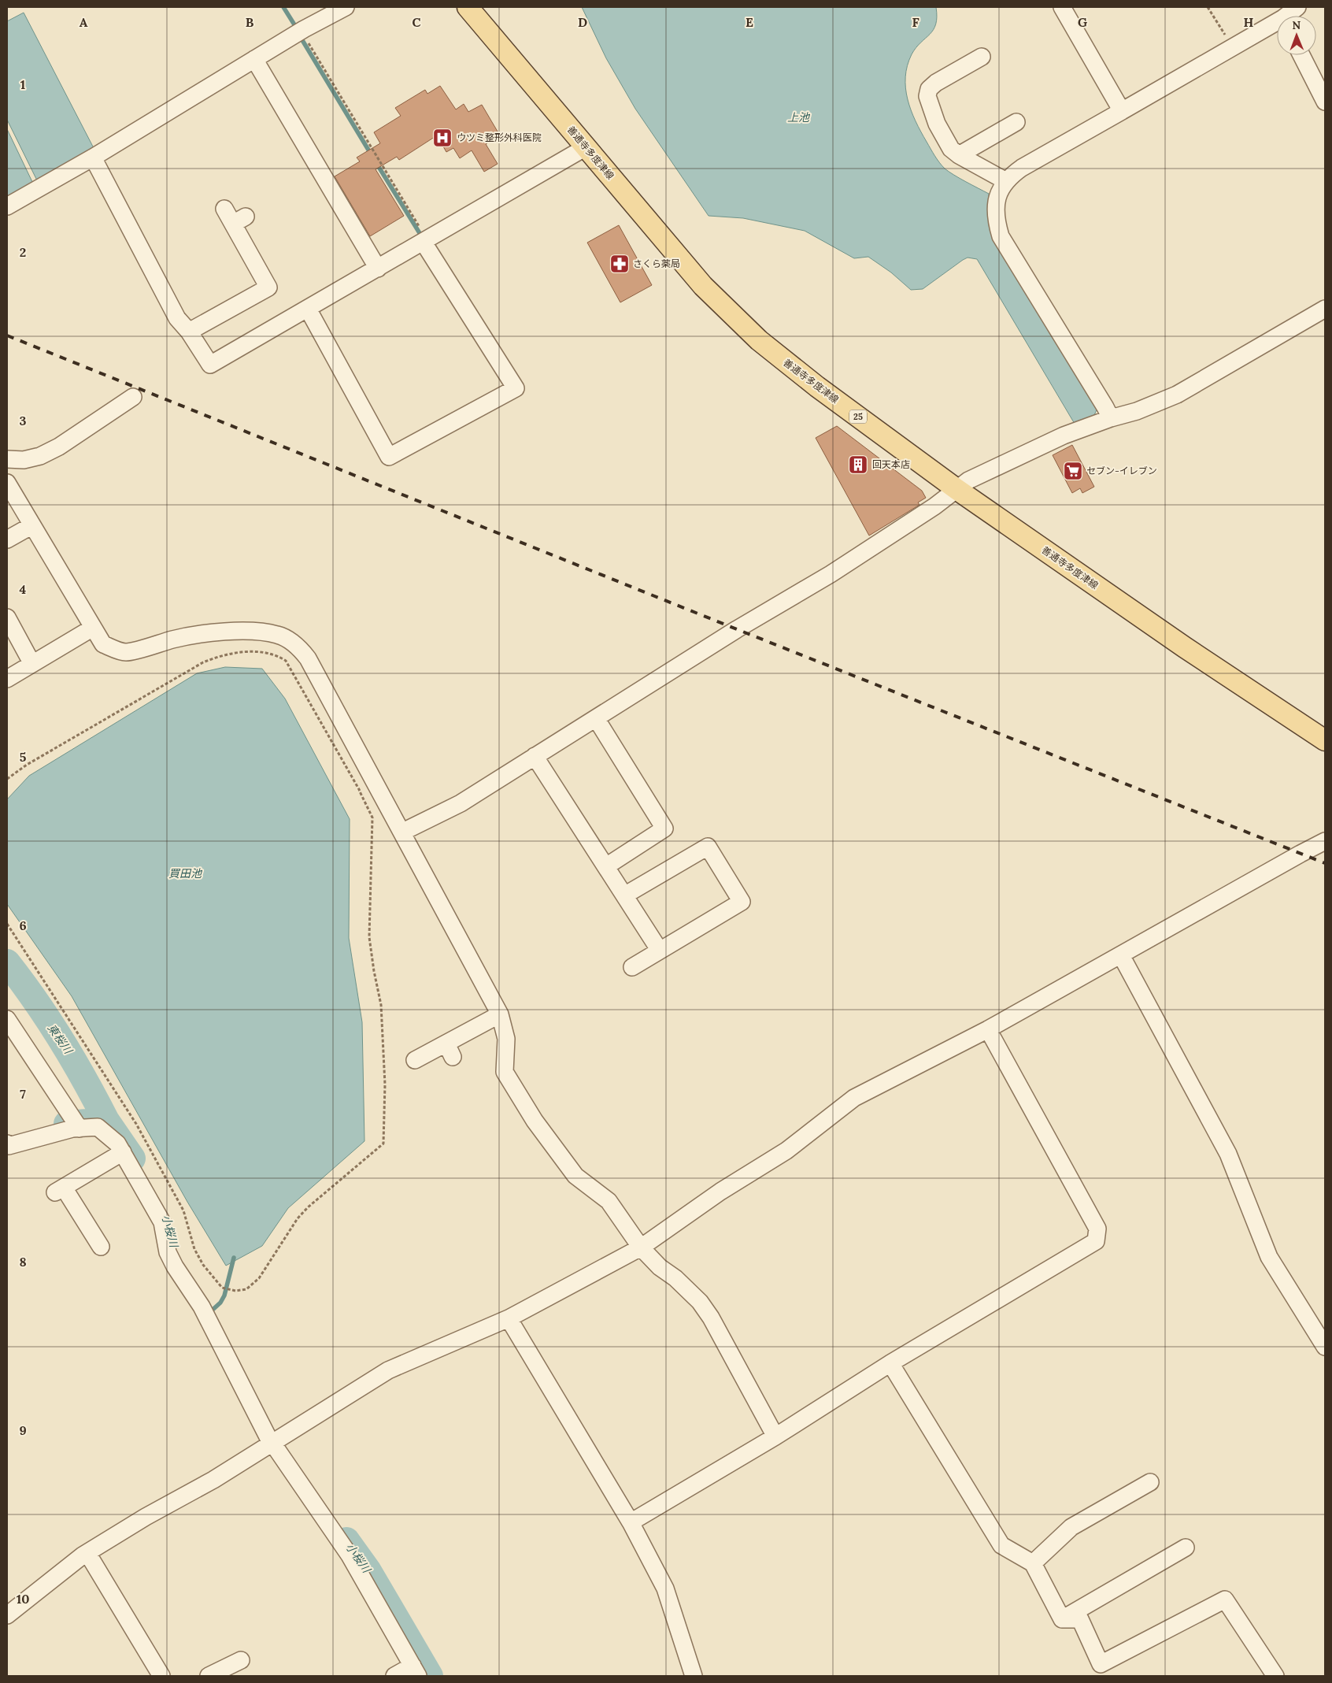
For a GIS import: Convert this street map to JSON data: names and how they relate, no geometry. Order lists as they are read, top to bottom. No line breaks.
{"streets":{"main road":["善通寺多度津線","25"]},"water":["上池","買田池","東桜川","小桜川"],"places":{"hospital":["ウツミ整形外科医院"],"pharmacy":["さくら薬局"],"building":["回天本店"],"supermarket":["セブン-イレブン"]},"north":"top","grid":{"columns":["A","B","C","D","E","F","G","H"],"rows":["1","2","3","4","5","6","7","8","9","10"]}}
